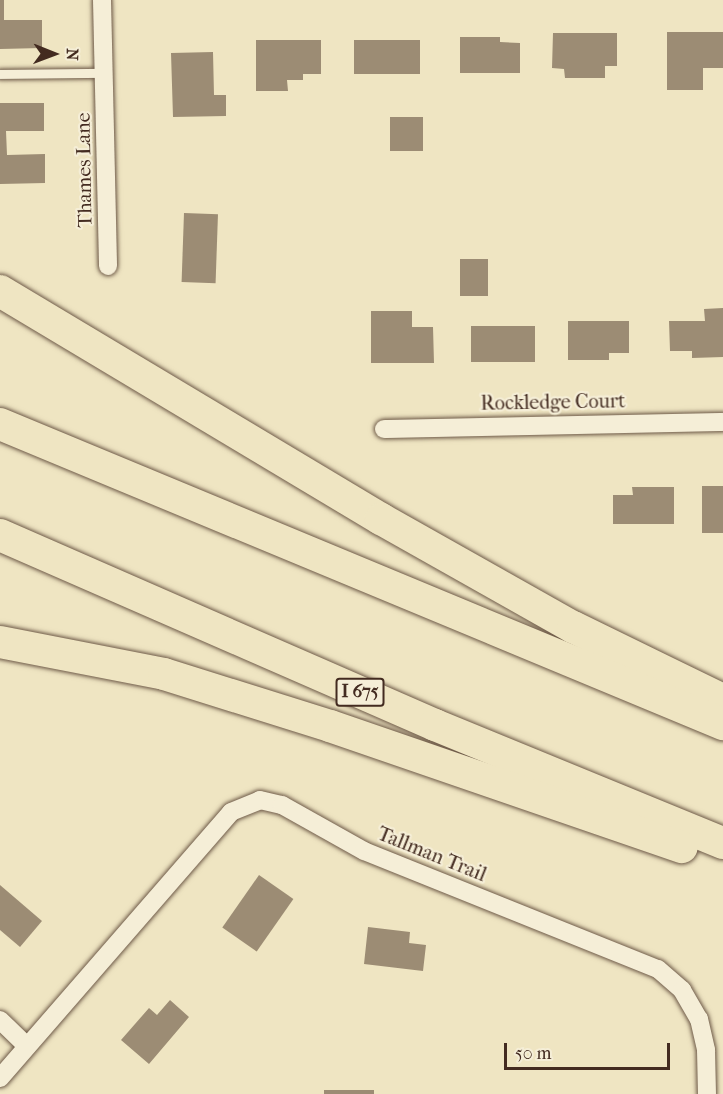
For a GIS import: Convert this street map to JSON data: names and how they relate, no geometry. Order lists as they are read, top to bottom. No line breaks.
{"streets":{"highway":["I 675"],"street":["Thames Lane","Rockledge Court","Tallman Trail"]},"scale_bar":"50 m","north":"right"}
